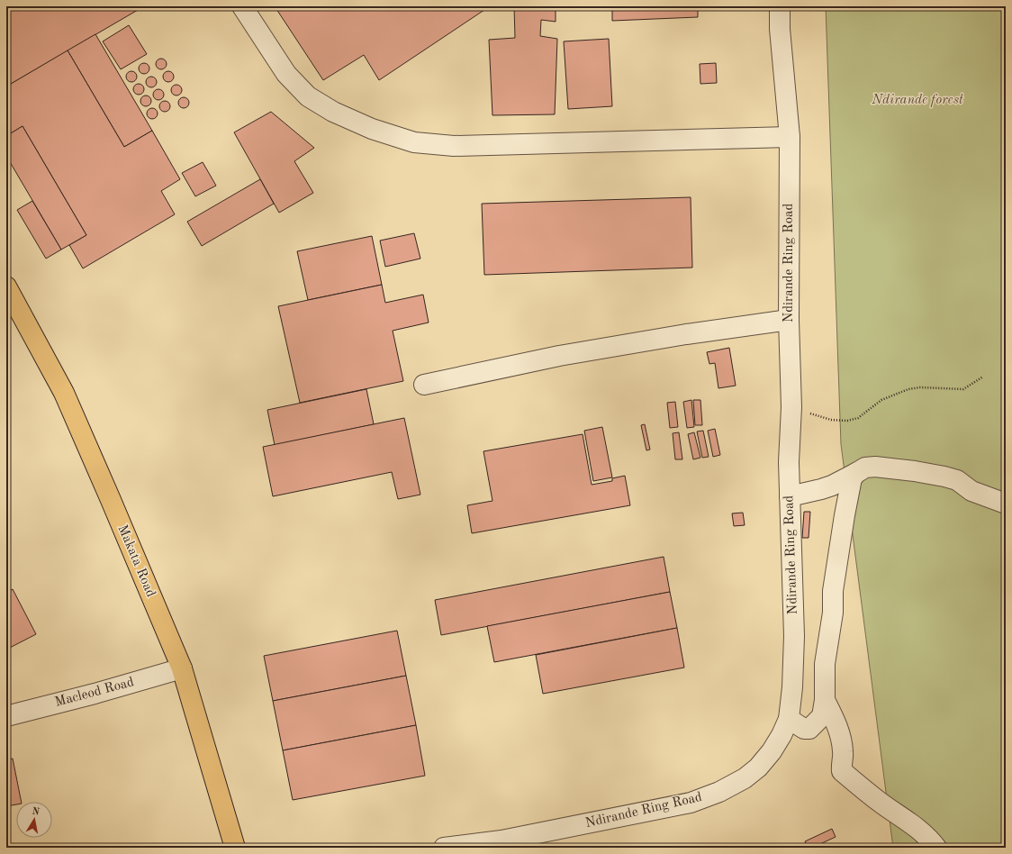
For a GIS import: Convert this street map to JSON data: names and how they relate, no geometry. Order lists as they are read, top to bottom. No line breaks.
{"streets":{"main road":["Makata Road"],"street":["Ndirande Ring Road","Macleod Road"]},"crossings":[["Makata Road","Macleod Road"]],"parks":["Ndirande forest"],"north":"top"}
